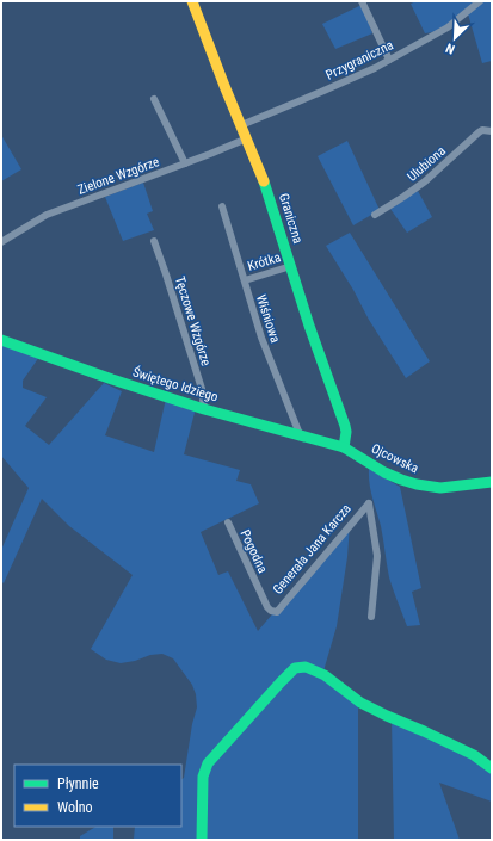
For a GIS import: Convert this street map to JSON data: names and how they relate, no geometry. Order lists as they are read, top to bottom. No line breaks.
{"streets":{"street":["Przygraniczna","Ulubiona","Zielone Wzgórze","Graniczna","Krótka","Wiśniowa","Tęczowe Wzgórze","Świętego Idziego","Ojcowska","Generała Jana Karcza","Pogodna"]},"crossings":[["Przygraniczna","Graniczna"],["Zielone Wzgórze","Graniczna"],["Graniczna","Krótka"],["Graniczna","Świętego Idziego"],["Graniczna","Ojcowska"],["Krótka","Wiśniowa"],["Wiśniowa","Świętego Idziego"],["Tęczowe Wzgórze","Świętego Idziego"],["Świętego Idziego","Ojcowska"],["Generała Jana Karcza","Pogodna"]],"legend":["Płynnie","Wolno"],"north":"bottom left"}
